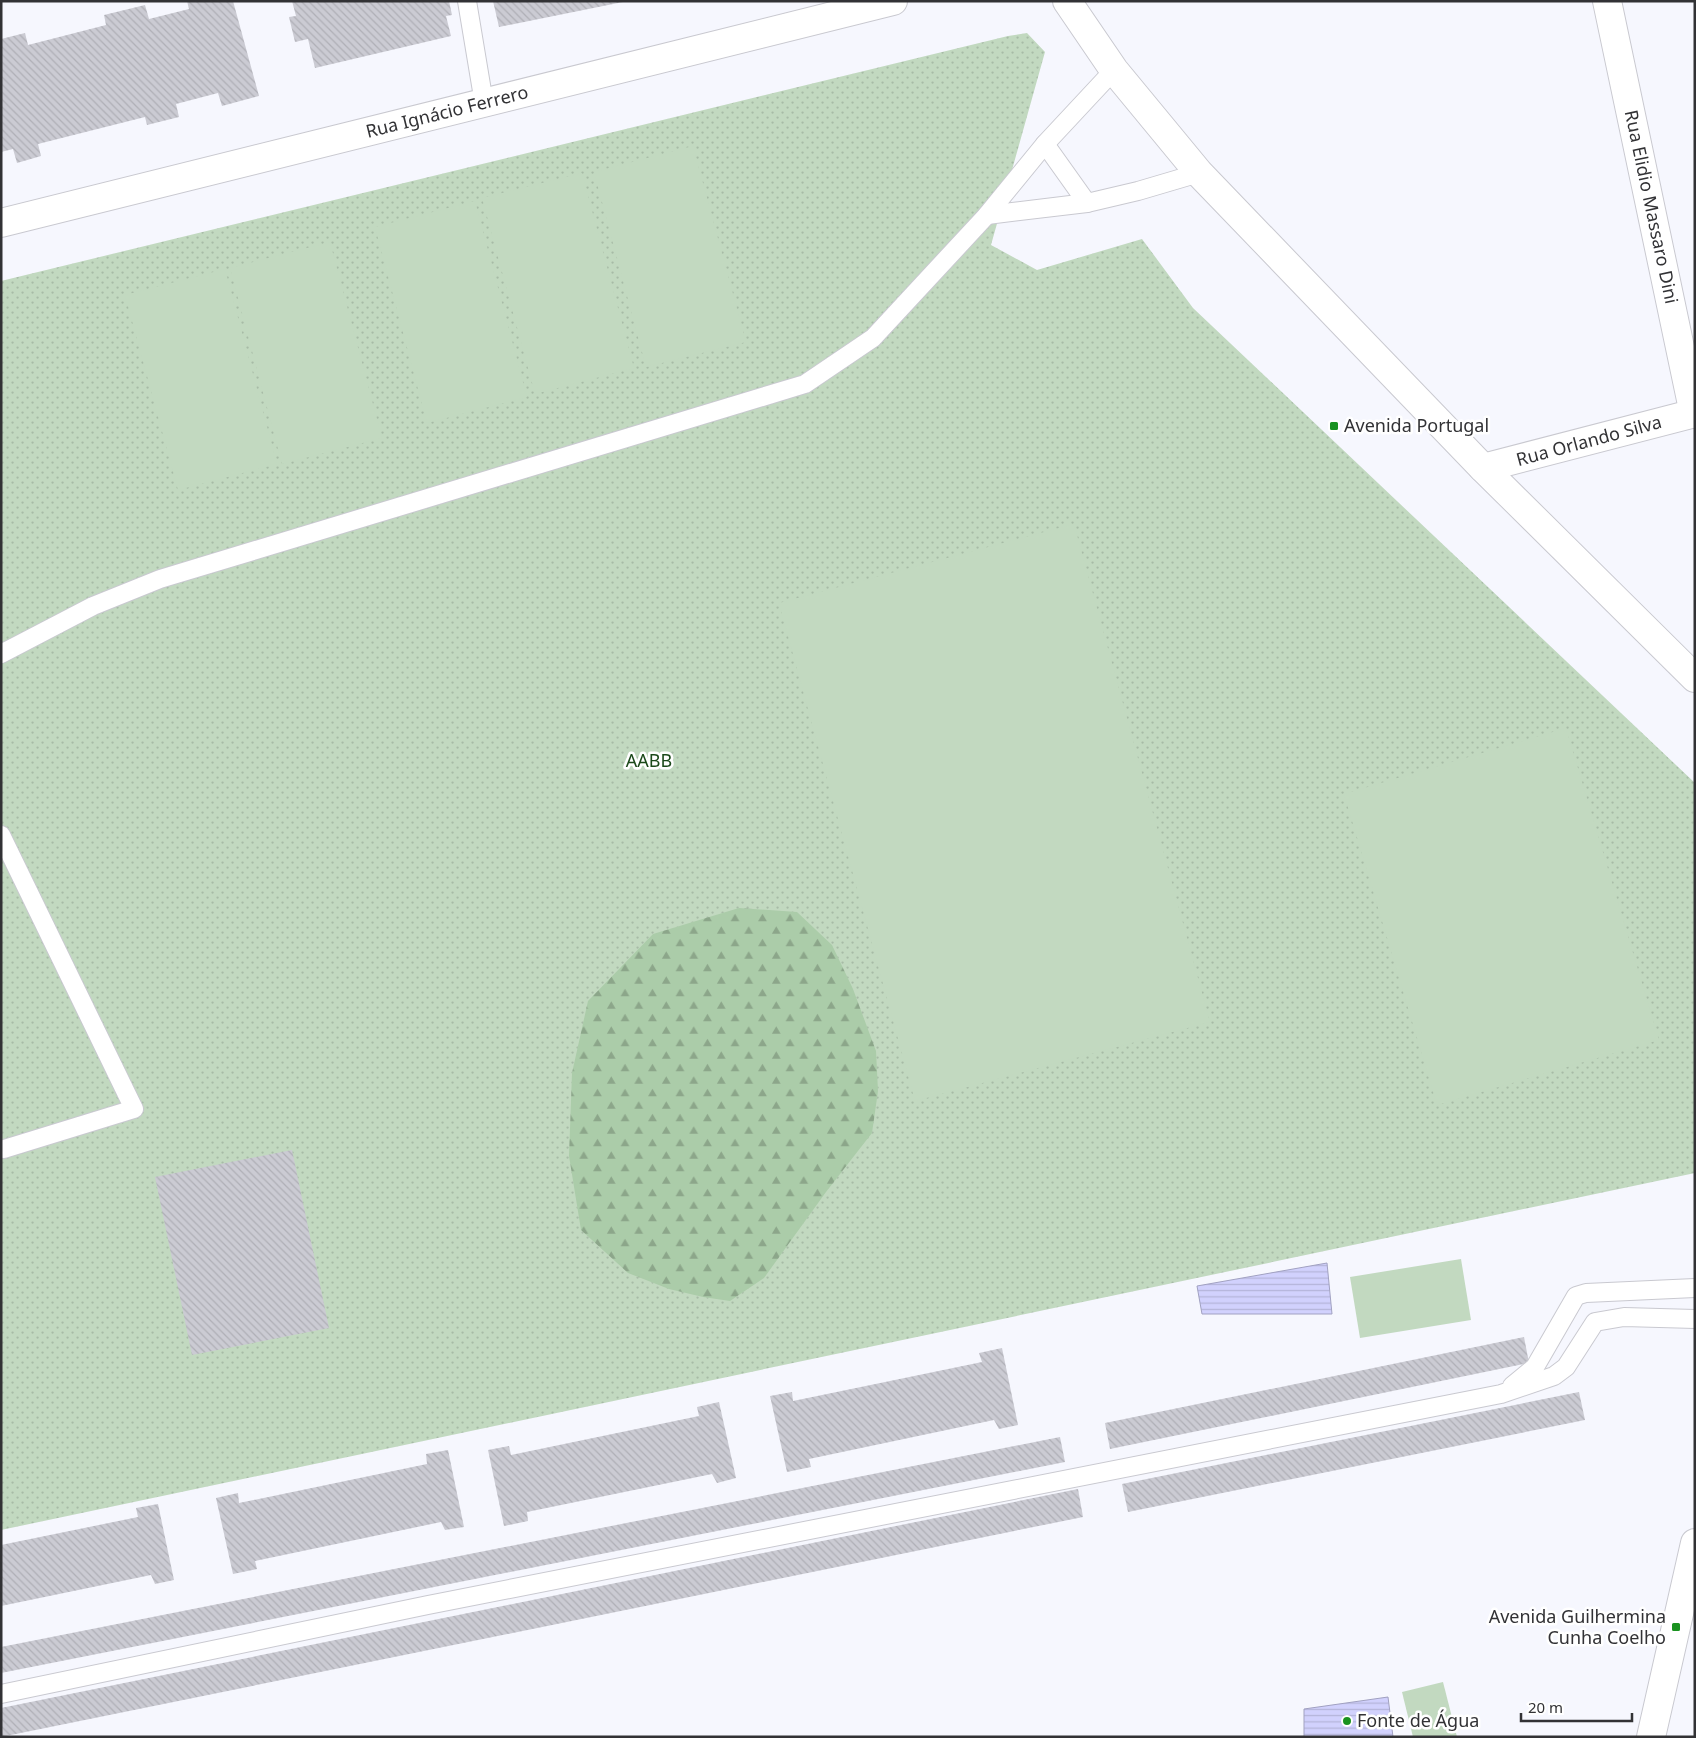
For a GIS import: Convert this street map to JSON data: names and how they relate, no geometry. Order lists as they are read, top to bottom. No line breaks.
{"streets":{"street":["Rua Ignácio Ferrero","Rua Elidio Massaro Dini","Rua Orlando Silva"]},"crossings":[["Rua Elidio Massaro Dini","Rua Orlando Silva"]],"parks":["AABB"],"places":{"transit":["Avenida Portugal","Avenida Guilhermina Cunha Coelho"],"other":["Fonte de Água"]},"scale_bar":"20 m"}
